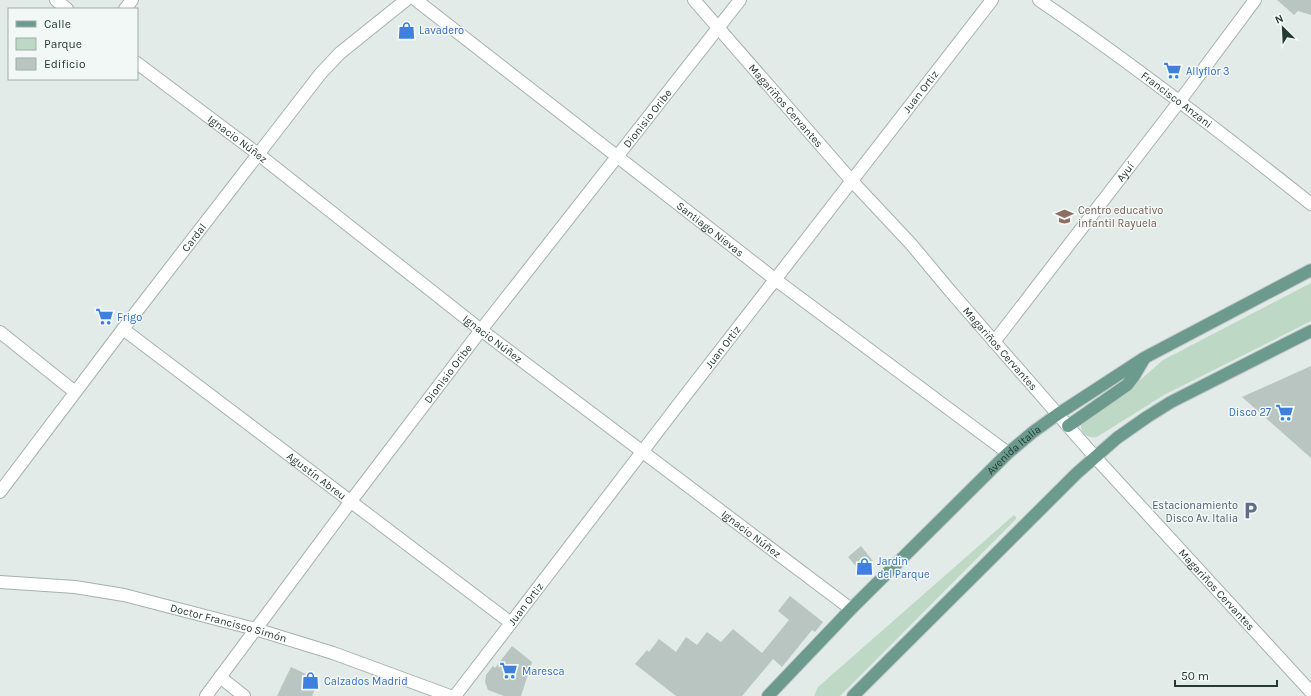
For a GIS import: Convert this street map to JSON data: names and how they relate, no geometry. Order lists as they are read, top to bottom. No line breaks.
{"streets":{"main road":["Avenida Italia"],"street":["Juan Ortiz","Francisco Anzani","Magariños Cervantes","Dionisio Oribe","Ignacio Núñez","Ayuí","Santiago Nievas","Cardal","Agustín Abreu","Doctor Francisco Simón"]},"crossings":[["Juan Ortiz","Magariños Cervantes"],["Juan Ortiz","Ignacio Núñez"],["Juan Ortiz","Santiago Nievas"],["Juan Ortiz","Agustín Abreu"],["Francisco Anzani","Ayuí"],["Magariños Cervantes","Dionisio Oribe"],["Magariños Cervantes","Ayuí"],["Magariños Cervantes","Avenida Italia"],["Dionisio Oribe","Ignacio Núñez"],["Dionisio Oribe","Santiago Nievas"],["Dionisio Oribe","Agustín Abreu"],["Dionisio Oribe","Doctor Francisco Simón"],["Ignacio Núñez","Cardal"],["Ignacio Núñez","Avenida Italia"],["Santiago Nievas","Avenida Italia"],["Cardal","Agustín Abreu"]],"places":{"shop":["Lavadero","Jardin del Parque","Calzados Madrid"],"supermarket":["Allyflor 3","Frigo","Disco 27","Maresca"],"school or university":["Centro educativo infantil Rayuela"],"parking":["Estacionamiento Disco Av. Italia"]},"legend":["Calle","Parque","Edificio"],"scale_bar":"50 m","north":"top left"}
